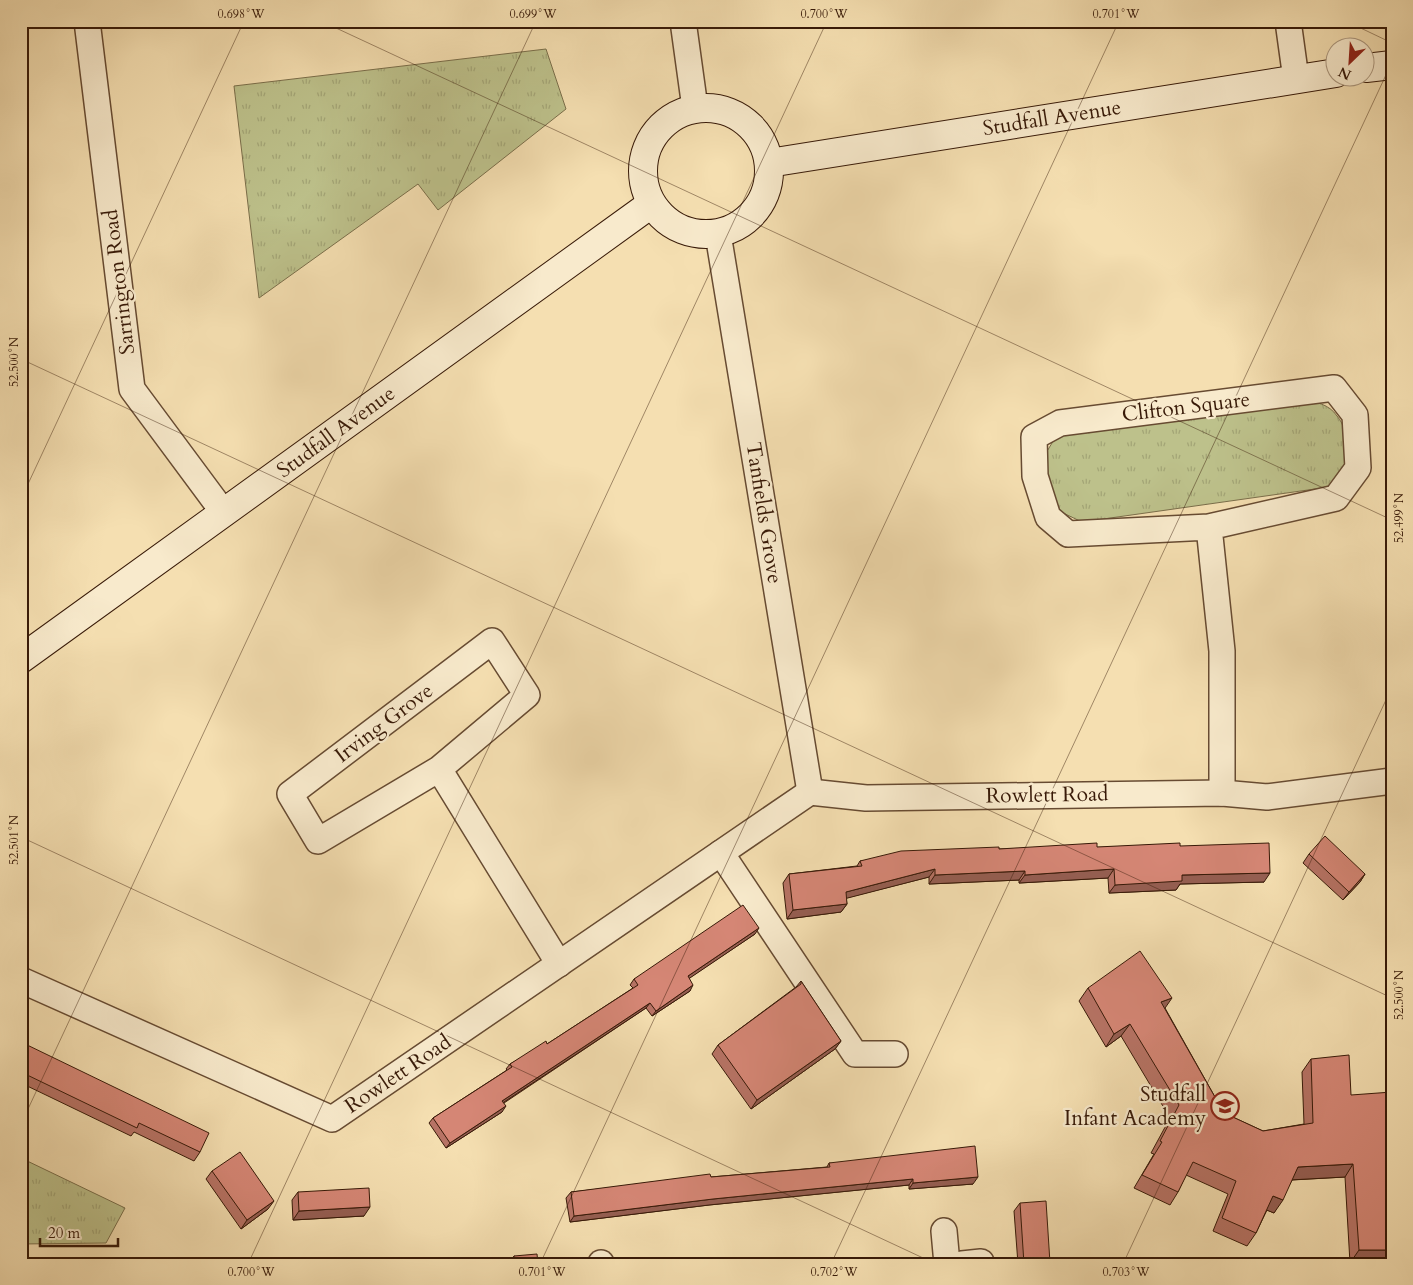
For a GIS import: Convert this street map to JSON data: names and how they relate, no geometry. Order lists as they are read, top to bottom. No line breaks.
{"streets":{"street":["Studfall Avenue","Sarrington Road","Clifton Square","Tanfields Grove","Irving Grove","Rowlett Road"]},"crossings":[["Studfall Avenue","Sarrington Road"],["Studfall Avenue","Tanfields Grove"],["Tanfields Grove","Rowlett Road"]],"places":{"school or university":["Studfall Infant Academy"]},"scale_bar":"20 m","north":"bottom left","coordinates":["0.698°W","0.699°W","0.700°W","0.701°W","52.500°N","52.499°N","52.501°N","0.702°W","0.703°W"]}
